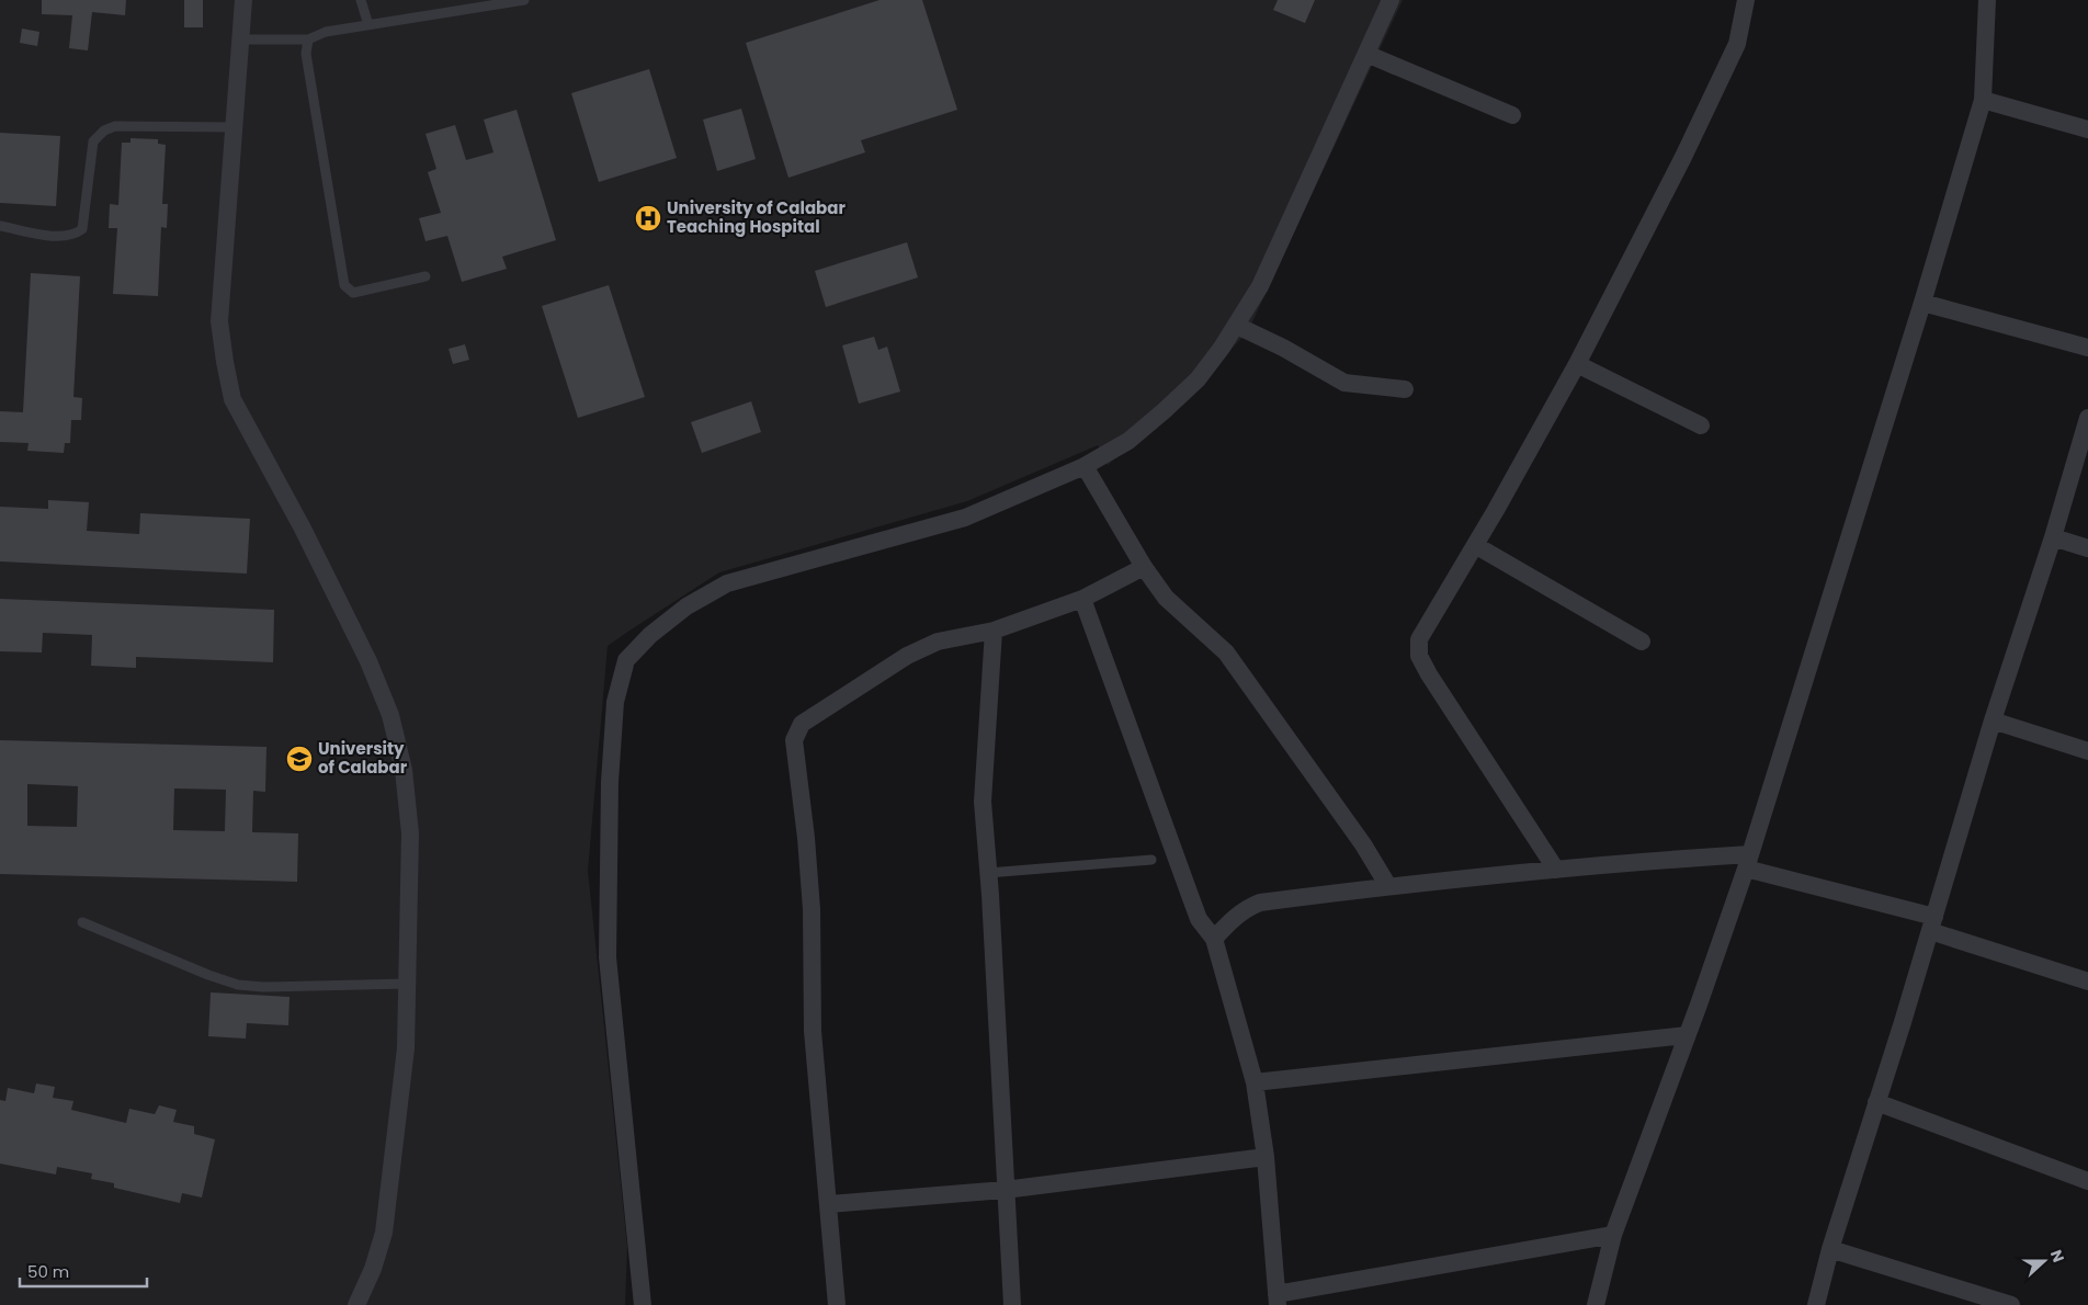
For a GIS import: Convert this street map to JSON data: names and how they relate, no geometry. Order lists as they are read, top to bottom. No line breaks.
{"places":{"hospital":["University of Calabar Teaching Hospital"],"school or university":["University of Calabar"]},"scale_bar":"50 m","north":"right"}
